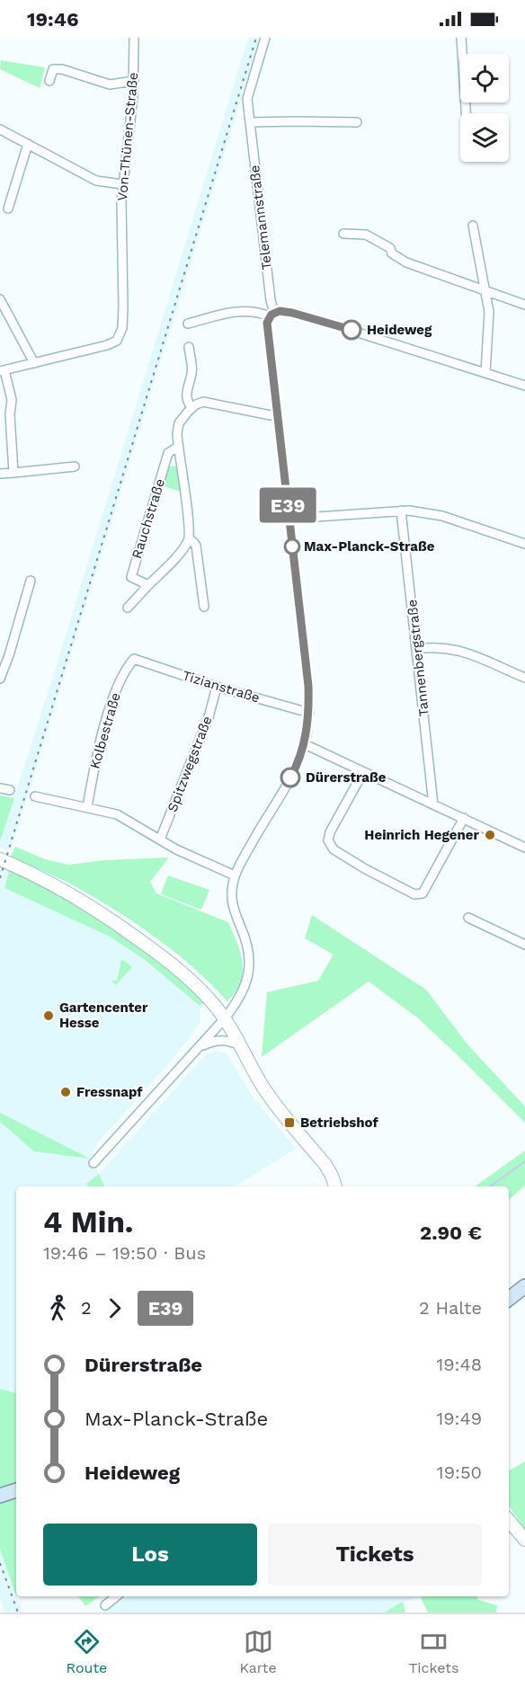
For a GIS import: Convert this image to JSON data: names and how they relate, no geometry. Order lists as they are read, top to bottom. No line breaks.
{"streets":{"street":["Von-Thünen-Straße","Telemannstraße","Rauchstraße","Tannenbergstraße","Tizianstraße","Kolbestraße","Spitzwegstraße"]},"crossings":[["Telemannstraße","Tizianstraße"],["Tizianstraße","Kolbestraße"],["Tizianstraße","Spitzwegstraße"]],"places":{"other":["Heideweg","Max-Planck-Straße","Dürerstraße","Heinrich Hegener","Gartencenter Hesse","Fressnapf"],"transit":["Betriebshof"]},"lines":["bus line E39"],"page":{"status":"19:46","on_map":"E39","heading":["4 Min.","19:46 – 19:50 · Bus","2.90 €"],"legs":["2","E39","2 Halte"],"list":[{"name":"Dürerstraße","value":"19:48"},{"name":"Max-Planck-Straße","value":"19:49"},{"name":"Heideweg","value":"19:50"}],"buttons":["Los","Tickets"],"tabs":["Route","Karte","Tickets"]}}
